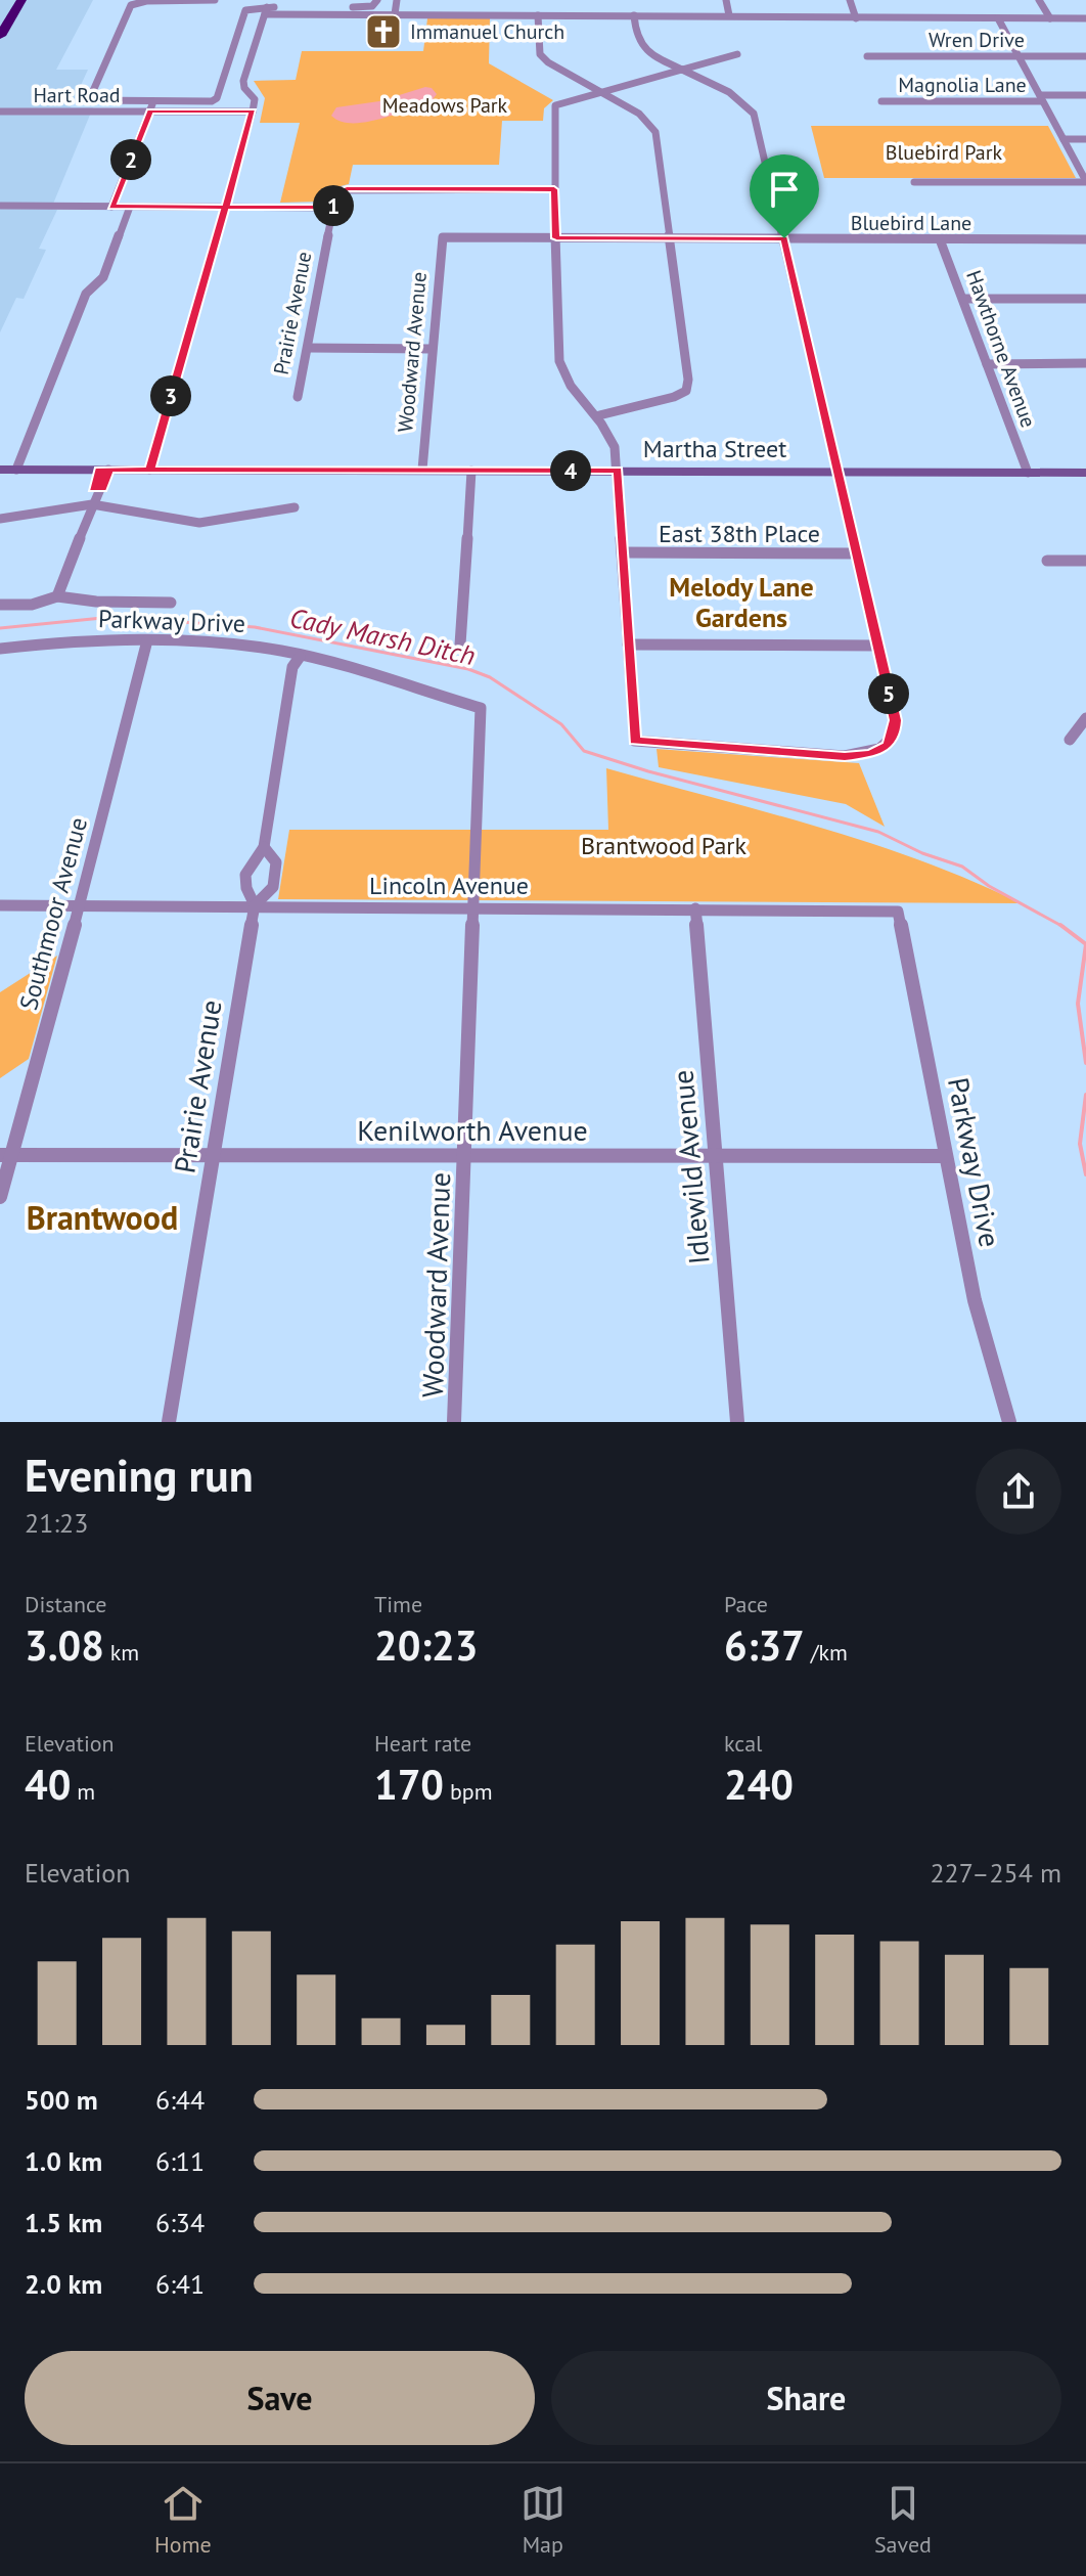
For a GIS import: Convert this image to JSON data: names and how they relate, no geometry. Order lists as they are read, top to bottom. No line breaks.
{"streets":{"street":["Wren Drive","Magnolia Lane","Hart Road","Bluebird Lane","Prairie Avenue","Hawthorne Avenue","Woodward Avenue","Martha Street","East 38th Place","Parkway Drive","Lincoln Avenue","Southmoor Avenue","Kenilworth Avenue","Idlewild Avenue"]},"crossings":[["Bluebird Lane","Hawthorne Avenue"],["Bluebird Lane","Woodward Avenue"],["Prairie Avenue","Parkway Drive"],["Prairie Avenue","Lincoln Avenue"],["Prairie Avenue","Kenilworth Avenue"],["Hawthorne Avenue","Martha Street"],["Woodward Avenue","Martha Street"],["Woodward Avenue","Parkway Drive"],["Woodward Avenue","Lincoln Avenue"],["Woodward Avenue","Kenilworth Avenue"],["Parkway Drive","Lincoln Avenue"],["Parkway Drive","Southmoor Avenue"],["Parkway Drive","Kenilworth Avenue"],["Lincoln Avenue","Southmoor Avenue"],["Lincoln Avenue","Idlewild Avenue"],["Southmoor Avenue","Kenilworth Avenue"],["Kenilworth Avenue","Idlewild Avenue"]],"districts":["Melody Lane Gardens","Brantwood"],"water":["Cady Marsh Ditch"],"parks":["Meadows Park","Bluebird Park","Brantwood Park"],"places":{"church":["Immanuel Church"]},"page":{"pins":["2","1","3","4","5"],"heading":["Evening run","21:23"],"stats":[["Distance","3.08 km"],["Time","20:23"],["Pace","6:37 /km"],["Elevation","40 m"],["Heart rate","170 bpm"],["kcal","240"]],"chart":["Elevation","227–254 m"],"list":[{"name":"500 m","note":"6:44"},{"name":"1.0 km","note":"6:11"},{"name":"1.5 km","note":"6:34"},{"name":"2.0 km","note":"6:41"}],"buttons":["Save","Share"],"tabs":["Home","Map","Saved"]}}
